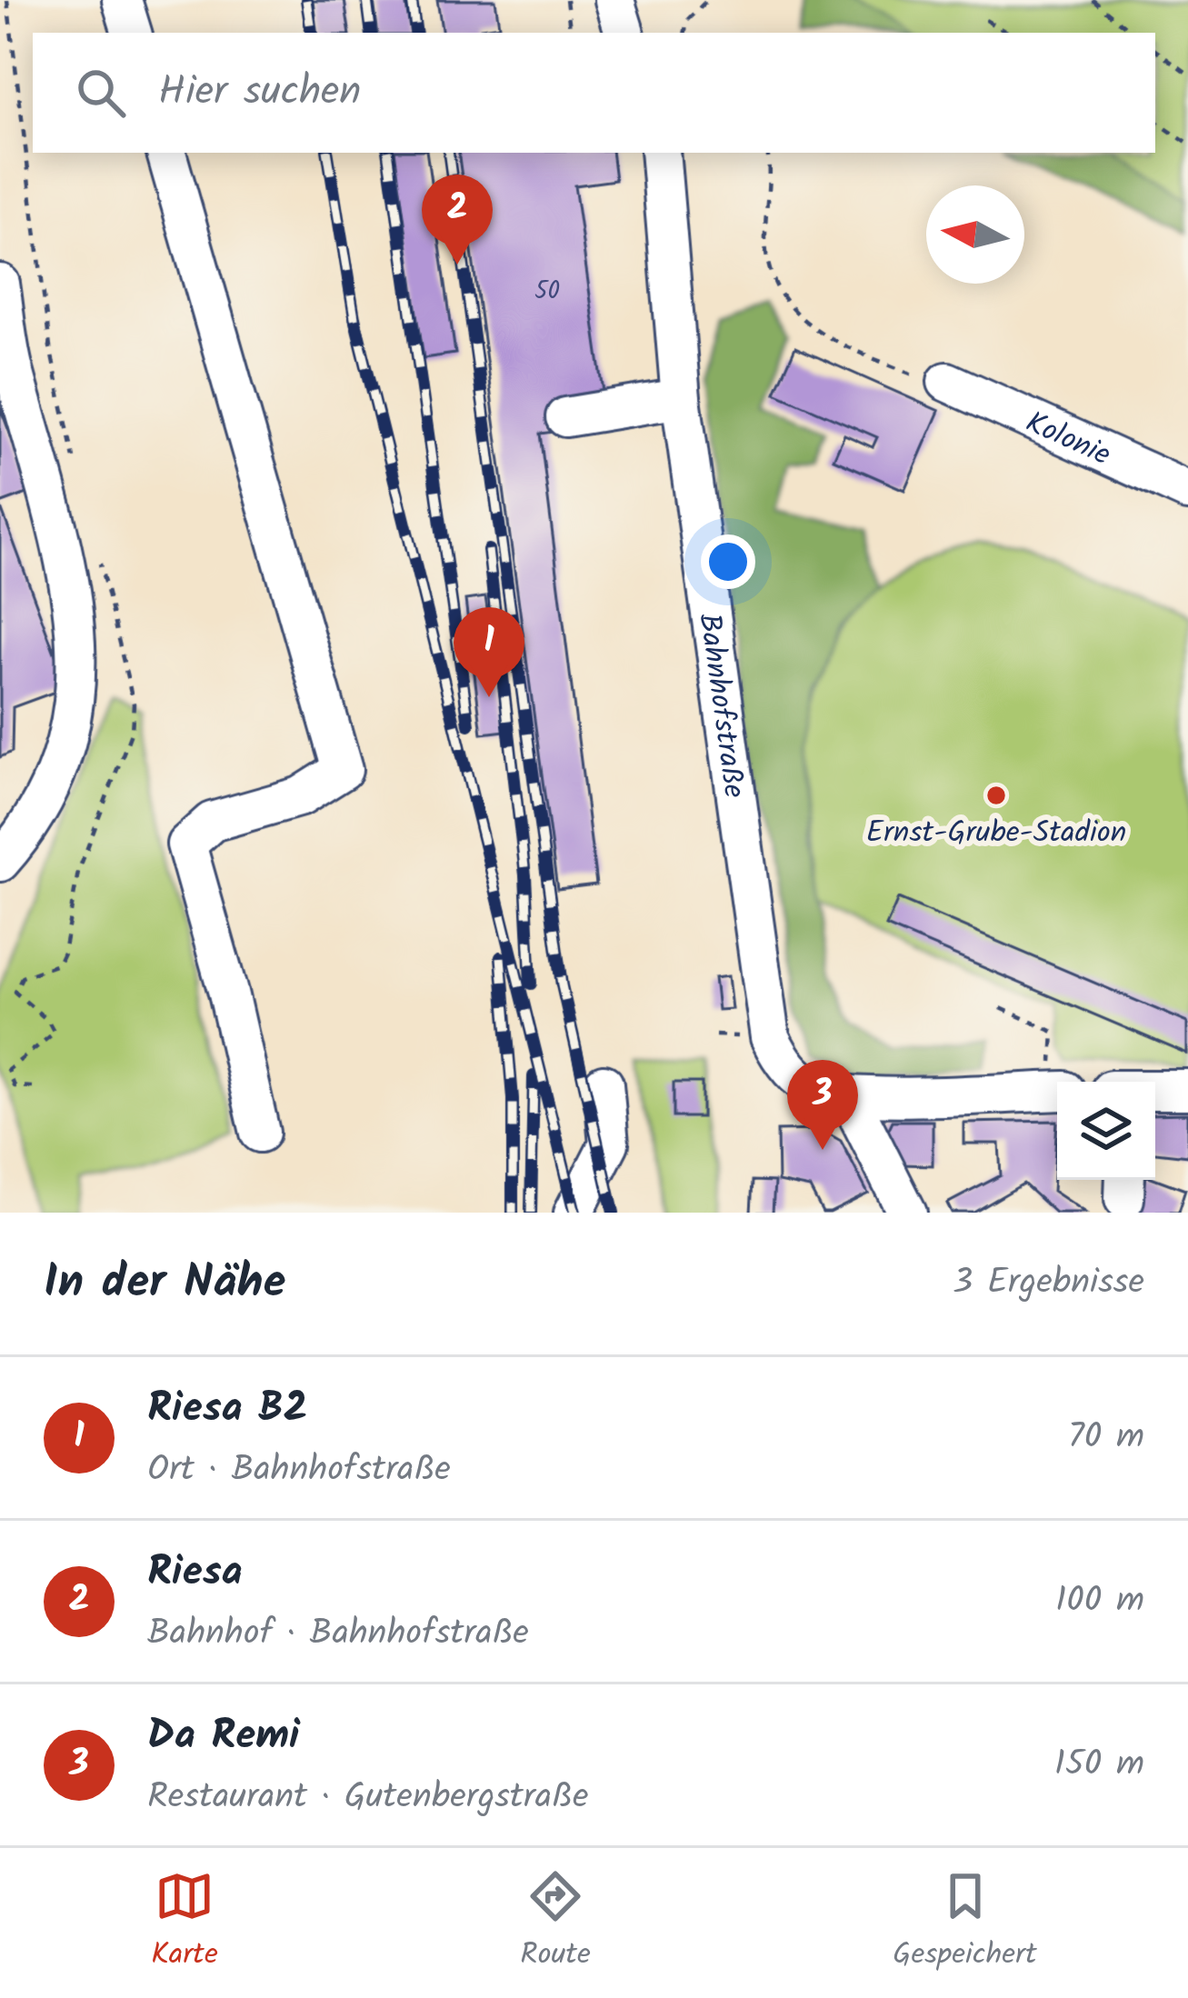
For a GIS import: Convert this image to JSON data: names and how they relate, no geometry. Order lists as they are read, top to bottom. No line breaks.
{"streets":{"street":["Kolonie","Bahnhofstraße"]},"places":["Ernst-Grube-Stadion"],"house_numbers":["50"],"north":"left","page":{"search":"Hier suchen","pins":["2","1","3"],"heading":["In der Nähe","3 Ergebnisse"],"list":[{"mark":"1","name":"Riesa B2","note":"Ort · Bahnhofstraße","value":"70 m"},{"mark":"2","name":"Riesa","note":"Bahnhof · Bahnhofstraße","value":"100 m"},{"mark":"3","name":"Da Remi","note":"Restaurant · Gutenbergstraße","value":"150 m"}],"nav":["Karte","Route","Gespeichert"]}}
